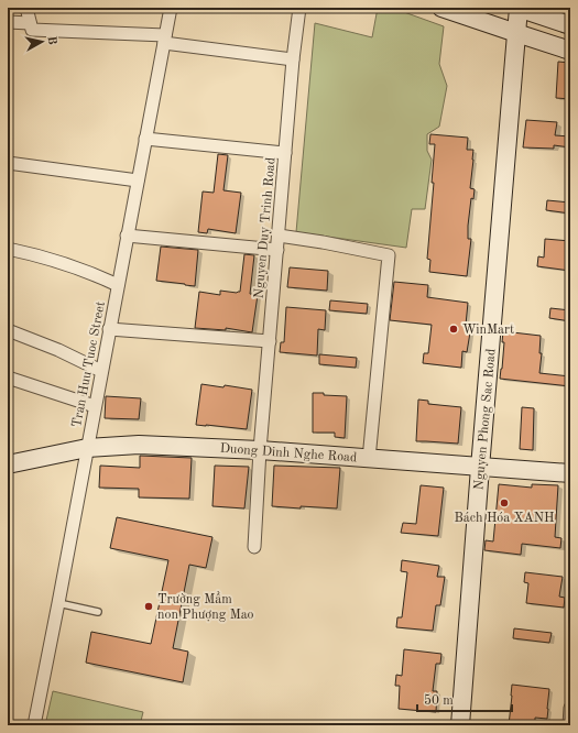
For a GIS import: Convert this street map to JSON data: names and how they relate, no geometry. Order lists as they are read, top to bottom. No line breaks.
{"streets":{"main road":["Nguyen Phong Sac Road","Duong Dinh Nghe Road"],"street":["Nguyen Duy Trinh Road","Tran Huu Tuoc Street"]},"crossings":[["Nguyen Duy Trinh Road","Duong Dinh Nghe Road"],["Tran Huu Tuoc Street","Duong Dinh Nghe Road"],["Nguyen Phong Sac Road","Duong Dinh Nghe Road"]],"places":["WinMart","Bách Hóa XANH","Trường Mầm non Phượng Mao"],"scale_bar":"50 m","north":"right"}
